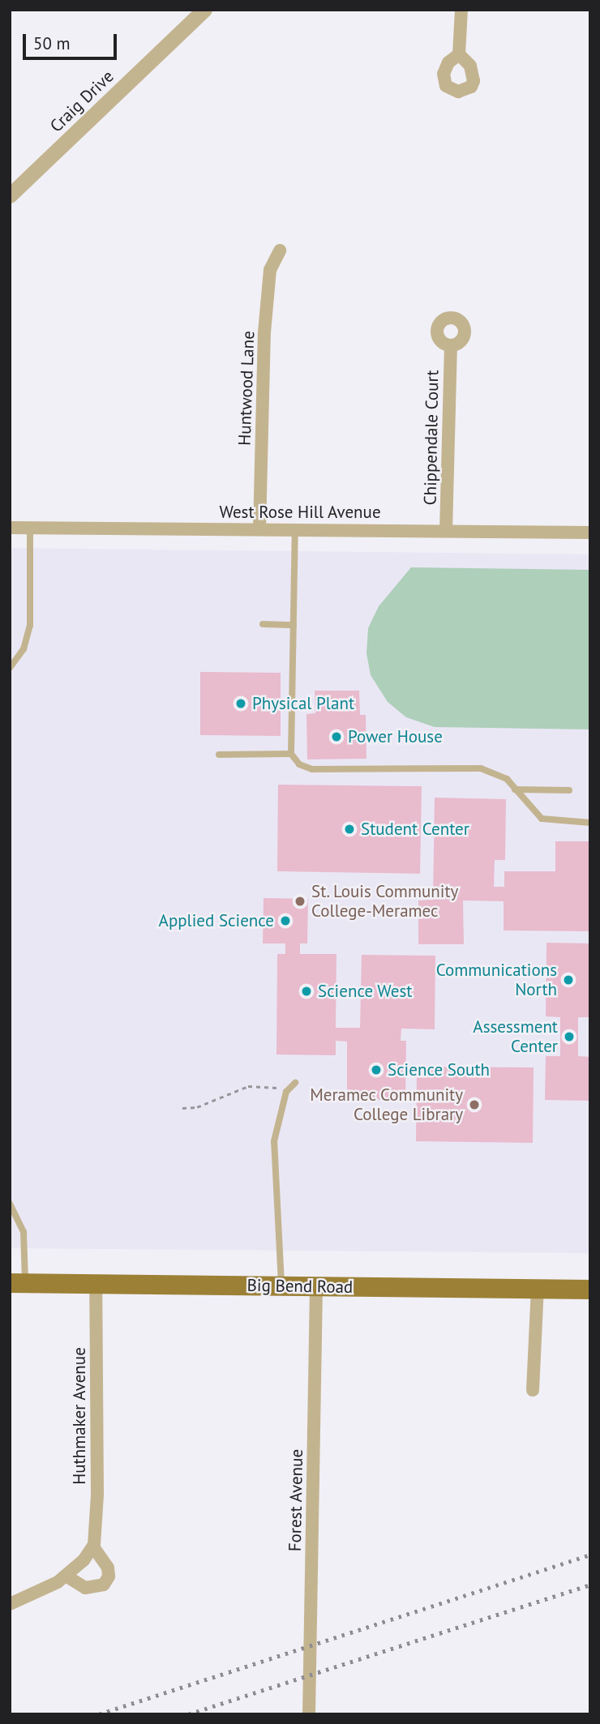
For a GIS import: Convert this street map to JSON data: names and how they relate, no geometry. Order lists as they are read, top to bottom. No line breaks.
{"streets":{"main road":["Big Bend Road"],"street":["Craig Drive","Huntwood Lane","Chippendale Court","West Rose Hill Avenue","Huthmaker Avenue","Forest Avenue"]},"crossings":[["Huntwood Lane","West Rose Hill Avenue"],["Chippendale Court","West Rose Hill Avenue"],["Big Bend Road","Huthmaker Avenue"],["Big Bend Road","Forest Avenue"]],"places":["Physical Plant","Power House","Student Center","St. Louis Community College-Meramec","Applied Science","Communications North","Science West","Assessment Center","Science South","Meramec Community College Library"],"scale_bar":"50 m"}
